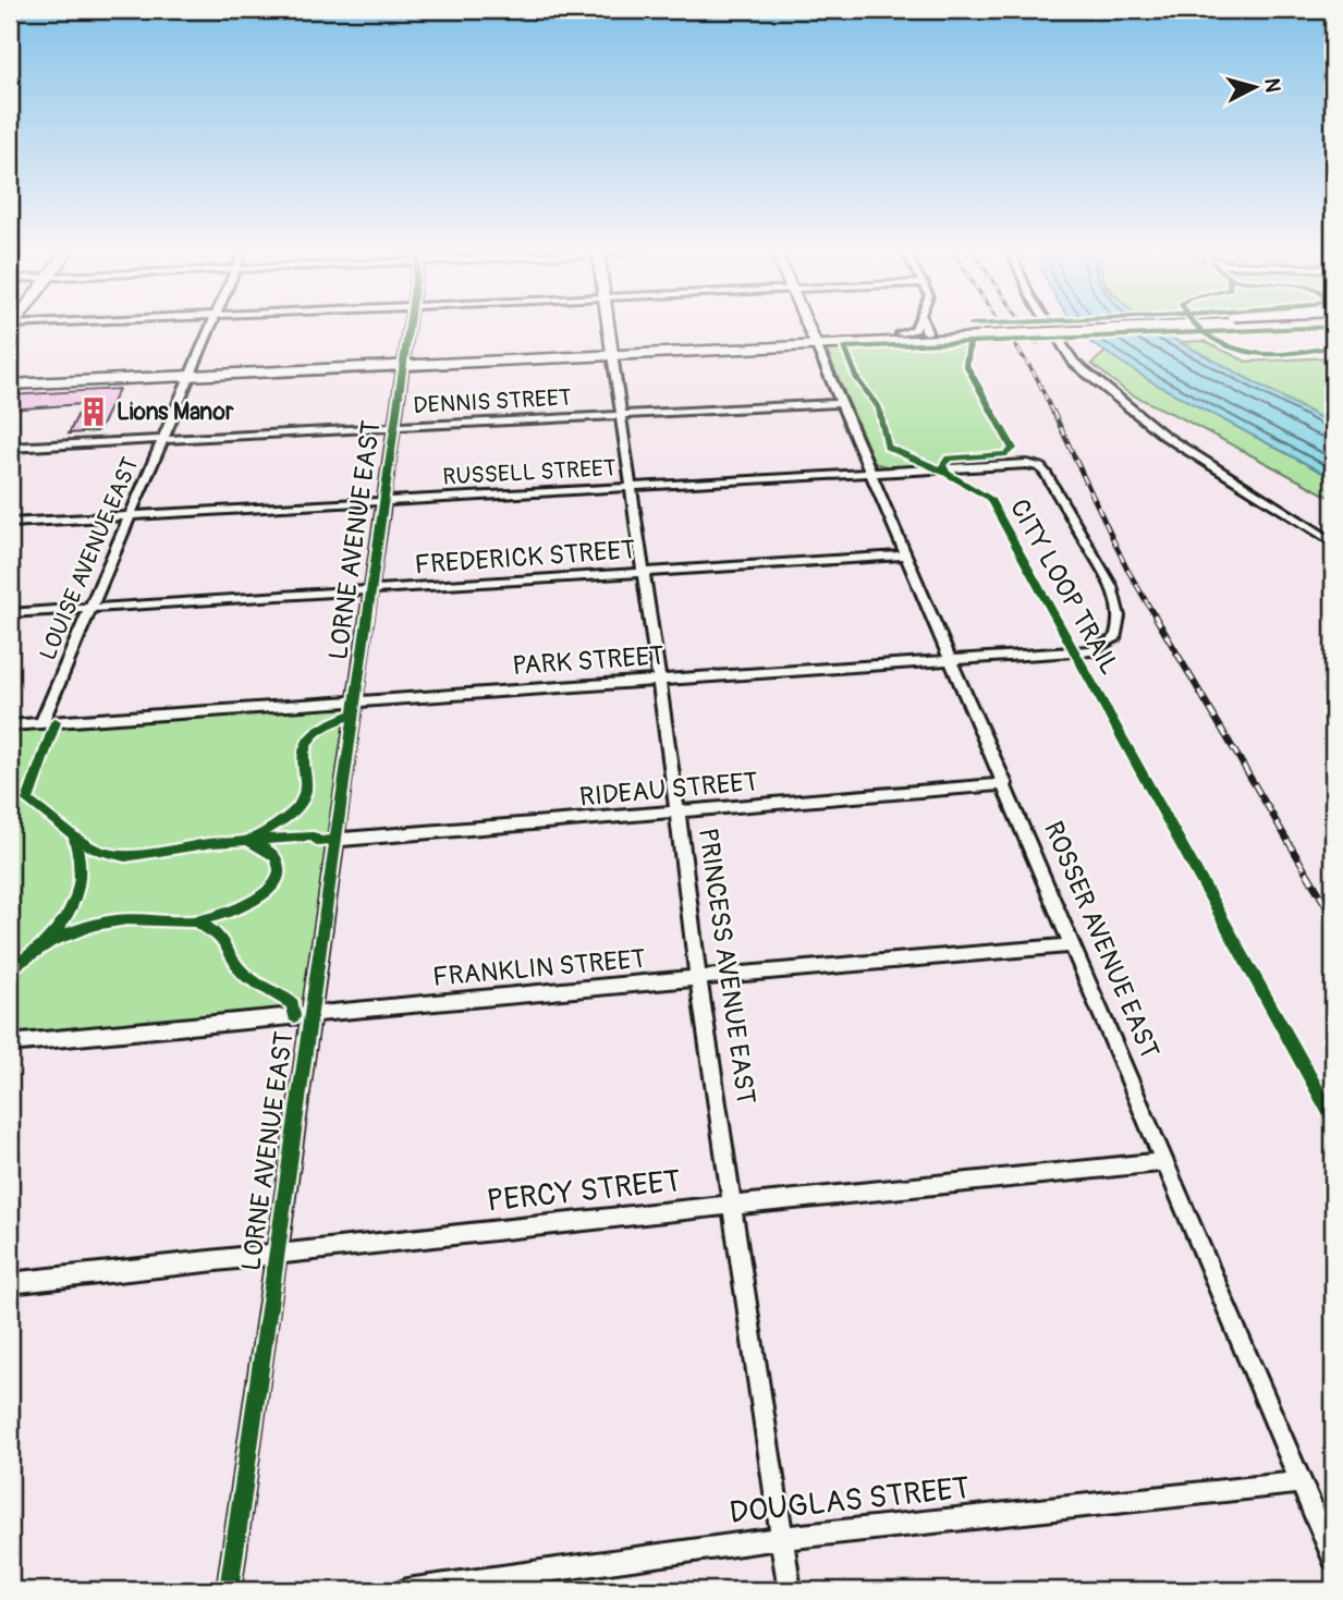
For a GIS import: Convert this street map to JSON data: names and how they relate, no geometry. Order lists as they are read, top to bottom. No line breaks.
{"streets":{"street":["DENNIS STREET","RUSSELL STREET","LORNE AVENUE EAST","FREDERICK STREET","LOUISE AVENUE EAST","PARK STREET","RIDEAU STREET","ROSSER AVENUE EAST","PRINCESS AVENUE EAST","FRANKLIN STREET","PERCY STREET","DOUGLAS STREET"],"cycle path":["CITY LOOP TRAIL"]},"crossings":[["DENNIS STREET","LORNE AVENUE EAST"],["DENNIS STREET","LOUISE AVENUE EAST"],["DENNIS STREET","ROSSER AVENUE EAST"],["DENNIS STREET","PRINCESS AVENUE EAST"],["RUSSELL STREET","LORNE AVENUE EAST"],["RUSSELL STREET","LOUISE AVENUE EAST"],["RUSSELL STREET","PARK STREET"],["RUSSELL STREET","ROSSER AVENUE EAST"],["RUSSELL STREET","PRINCESS AVENUE EAST"],["LORNE AVENUE EAST","FREDERICK STREET"],["LORNE AVENUE EAST","PARK STREET"],["LORNE AVENUE EAST","RIDEAU STREET"],["LORNE AVENUE EAST","FRANKLIN STREET"],["LORNE AVENUE EAST","PERCY STREET"],["FREDERICK STREET","LOUISE AVENUE EAST"],["FREDERICK STREET","ROSSER AVENUE EAST"],["FREDERICK STREET","PRINCESS AVENUE EAST"],["LOUISE AVENUE EAST","PARK STREET"],["PARK STREET","ROSSER AVENUE EAST"],["PARK STREET","PRINCESS AVENUE EAST"],["RIDEAU STREET","ROSSER AVENUE EAST"],["RIDEAU STREET","PRINCESS AVENUE EAST"],["ROSSER AVENUE EAST","FRANKLIN STREET"],["ROSSER AVENUE EAST","PERCY STREET"],["ROSSER AVENUE EAST","DOUGLAS STREET"],["PRINCESS AVENUE EAST","FRANKLIN STREET"],["PRINCESS AVENUE EAST","PERCY STREET"],["PRINCESS AVENUE EAST","DOUGLAS STREET"]],"places":{"building":["Lions Manor"]},"north":"right"}
